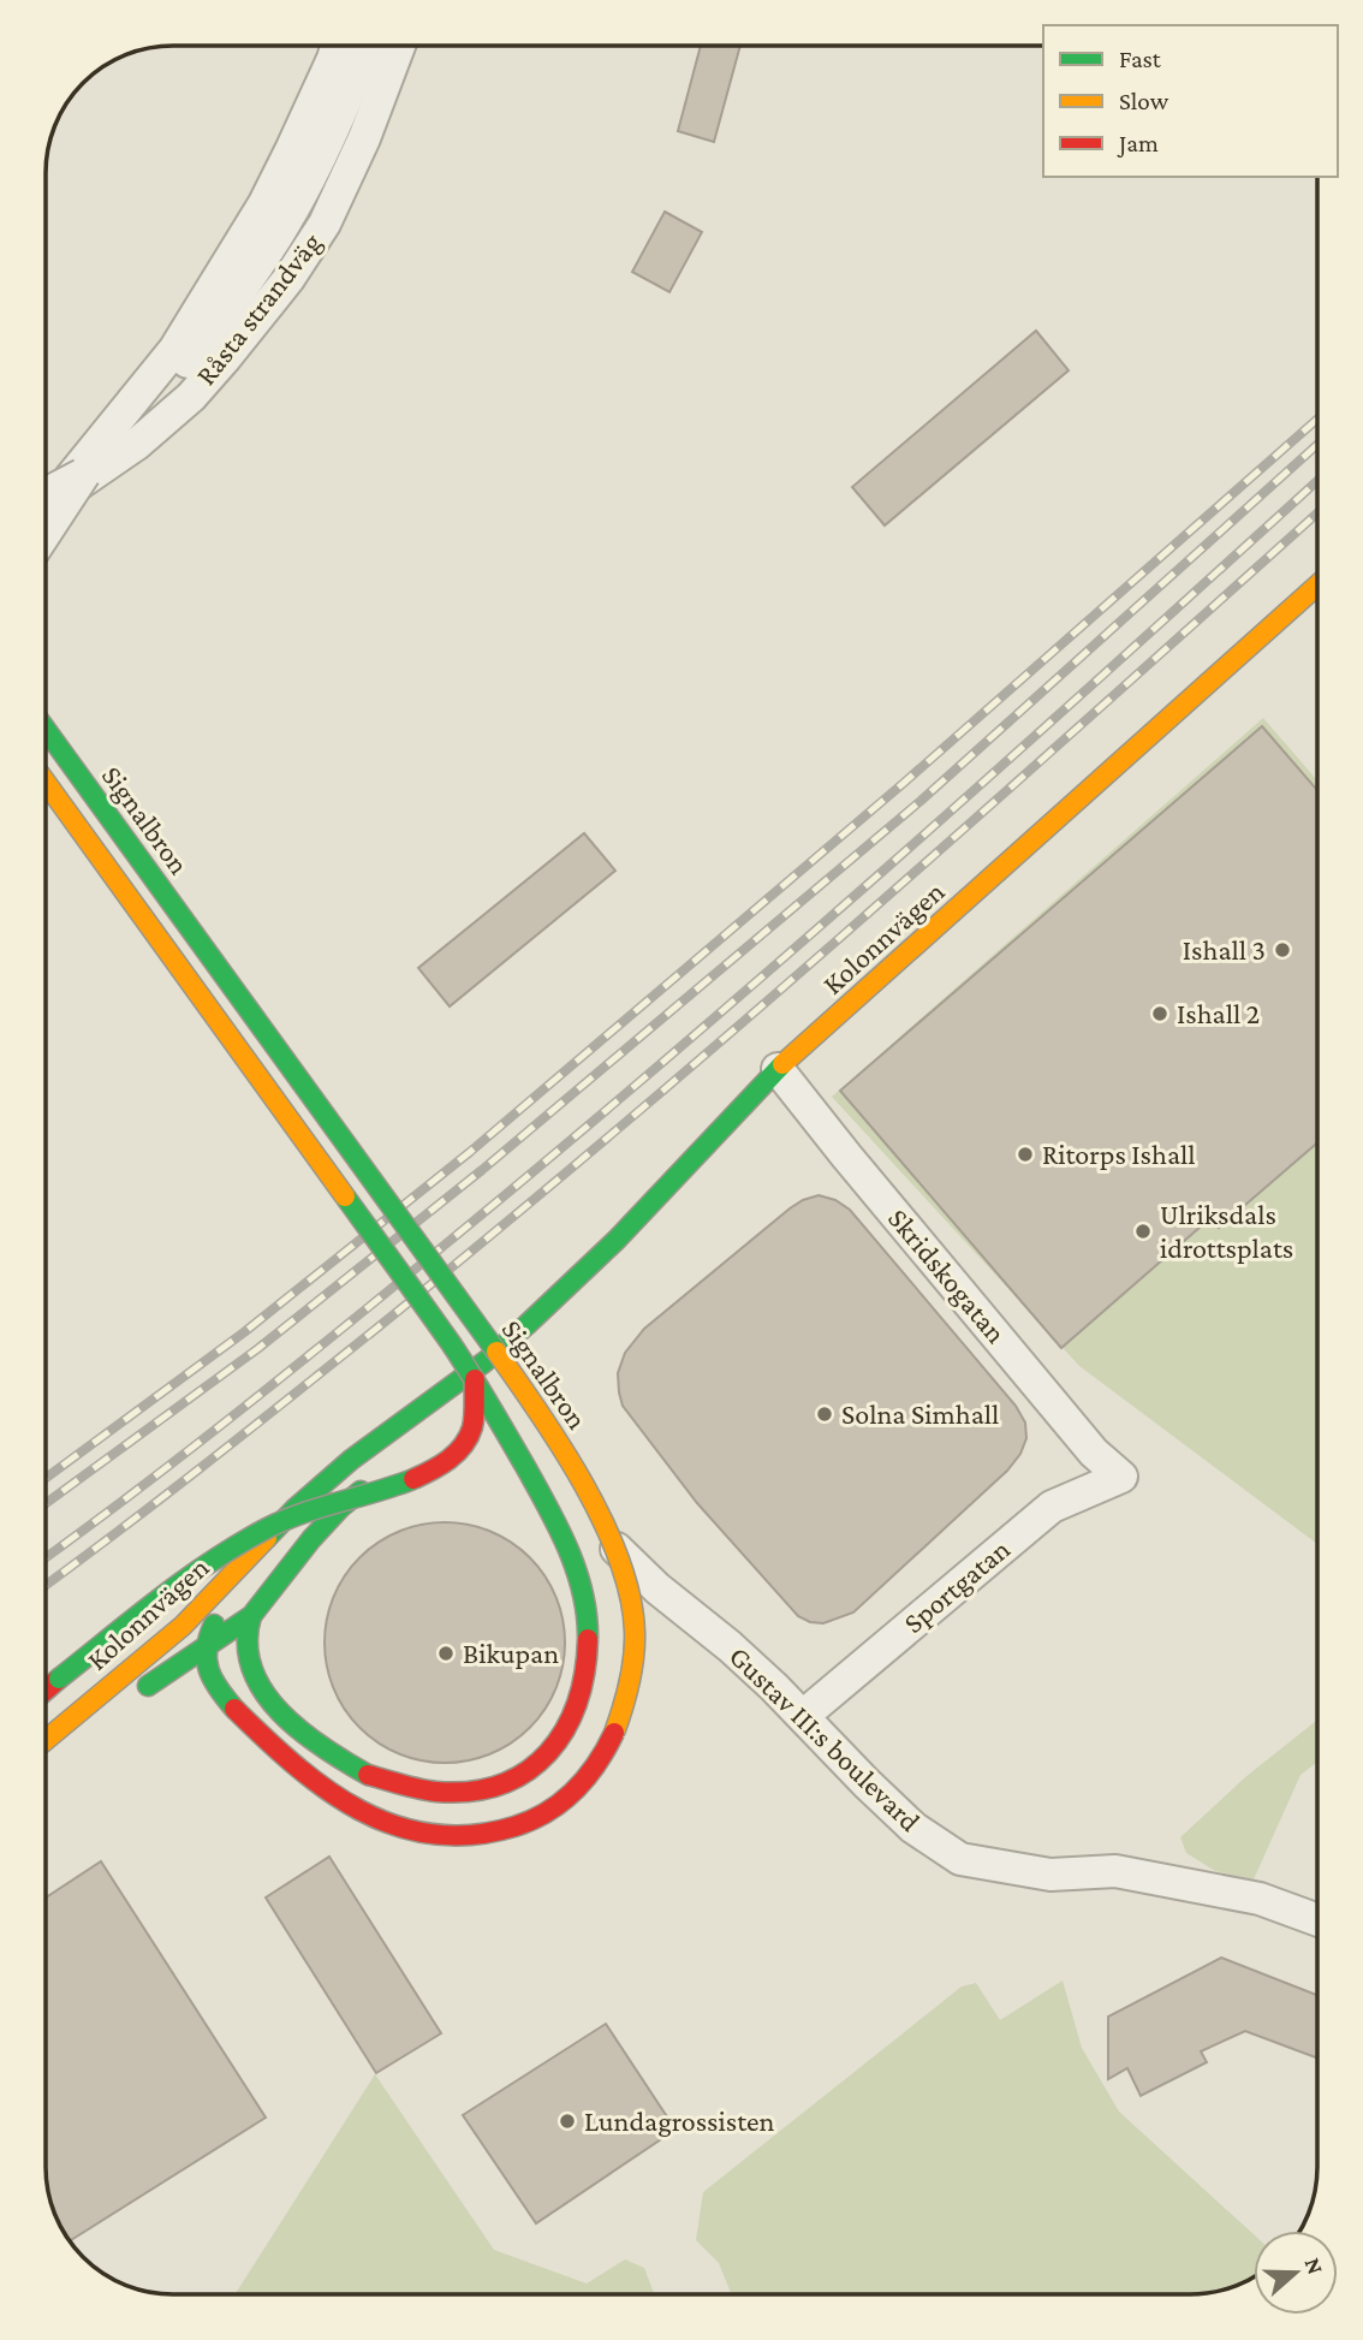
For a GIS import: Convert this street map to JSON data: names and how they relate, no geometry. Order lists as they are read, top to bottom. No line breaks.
{"streets":{"street":["Råsta strandväg","Signalbron","Kolonnvägen","Skridskogatan","Sportgatan","Gustav III:s boulevard"]},"crossings":[["Signalbron","Kolonnvägen"],["Signalbron","Gustav III:s boulevard"],["Kolonnvägen","Skridskogatan"],["Kolonnvägen","Gustav III:s boulevard"],["Skridskogatan","Sportgatan"],["Sportgatan","Gustav III:s boulevard"]],"places":["Ishall 3","Ishall 2","Ritorps Ishall","Ulriksdals idrottsplats","Solna Simhall","Bikupan","Lundagrossisten"],"legend":["Fast","Slow","Jam"],"north":"right"}
